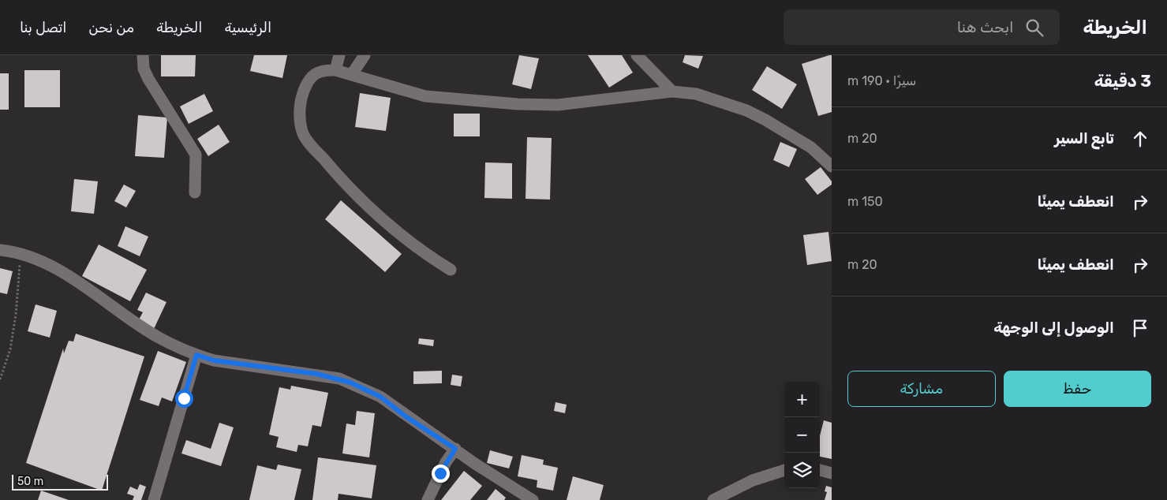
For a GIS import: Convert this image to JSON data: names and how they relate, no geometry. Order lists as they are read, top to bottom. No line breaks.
{"scale_bar":"50 m","page":{"header":"الخريطة","search":"ابحث هنا","nav":["الرئيسية","الخريطة","من نحن","اتصل بنا"],"heading":["3 دقيقة","سيرًا · 190 m"],"list":[["تابع السير","20 m"],["انعطف يمينًا","150 m"],["انعطف يمينًا","20 m"],"الوصول إلى الوجهة"],"buttons":["حفظ","مشاركة"],"map_buttons":["+","−"],"scale":"50 m"}}
